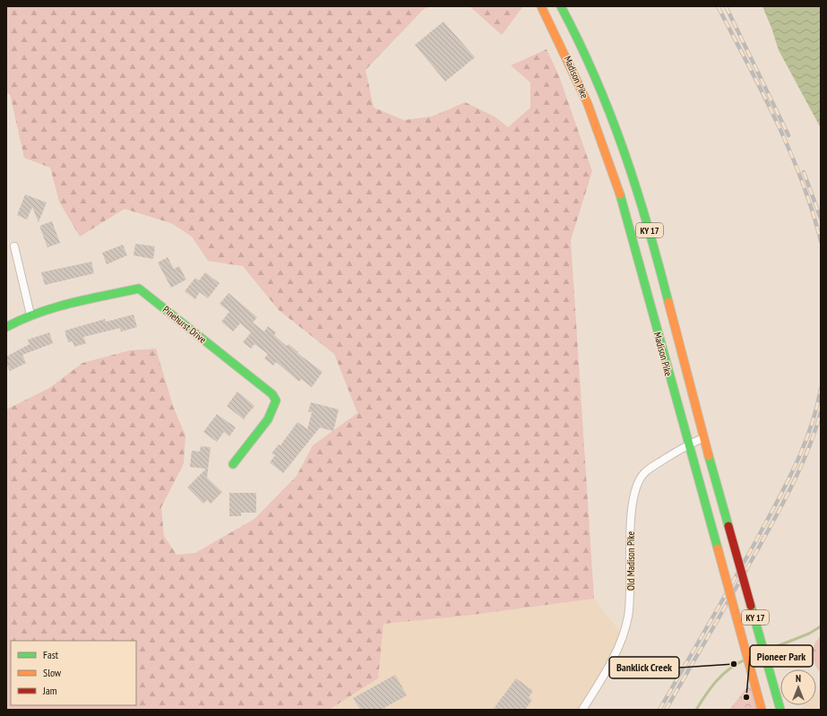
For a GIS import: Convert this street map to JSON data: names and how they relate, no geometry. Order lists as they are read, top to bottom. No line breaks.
{"streets":{"main road":["Madison Pike","KY 17","Pinehurst Drive"],"street":["Old Madison Pike"]},"crossings":[["Madison Pike","Old Madison Pike"]],"places":["Banklick Creek","Pioneer Park"],"legend":["Fast","Slow","Jam"],"north":"top"}
